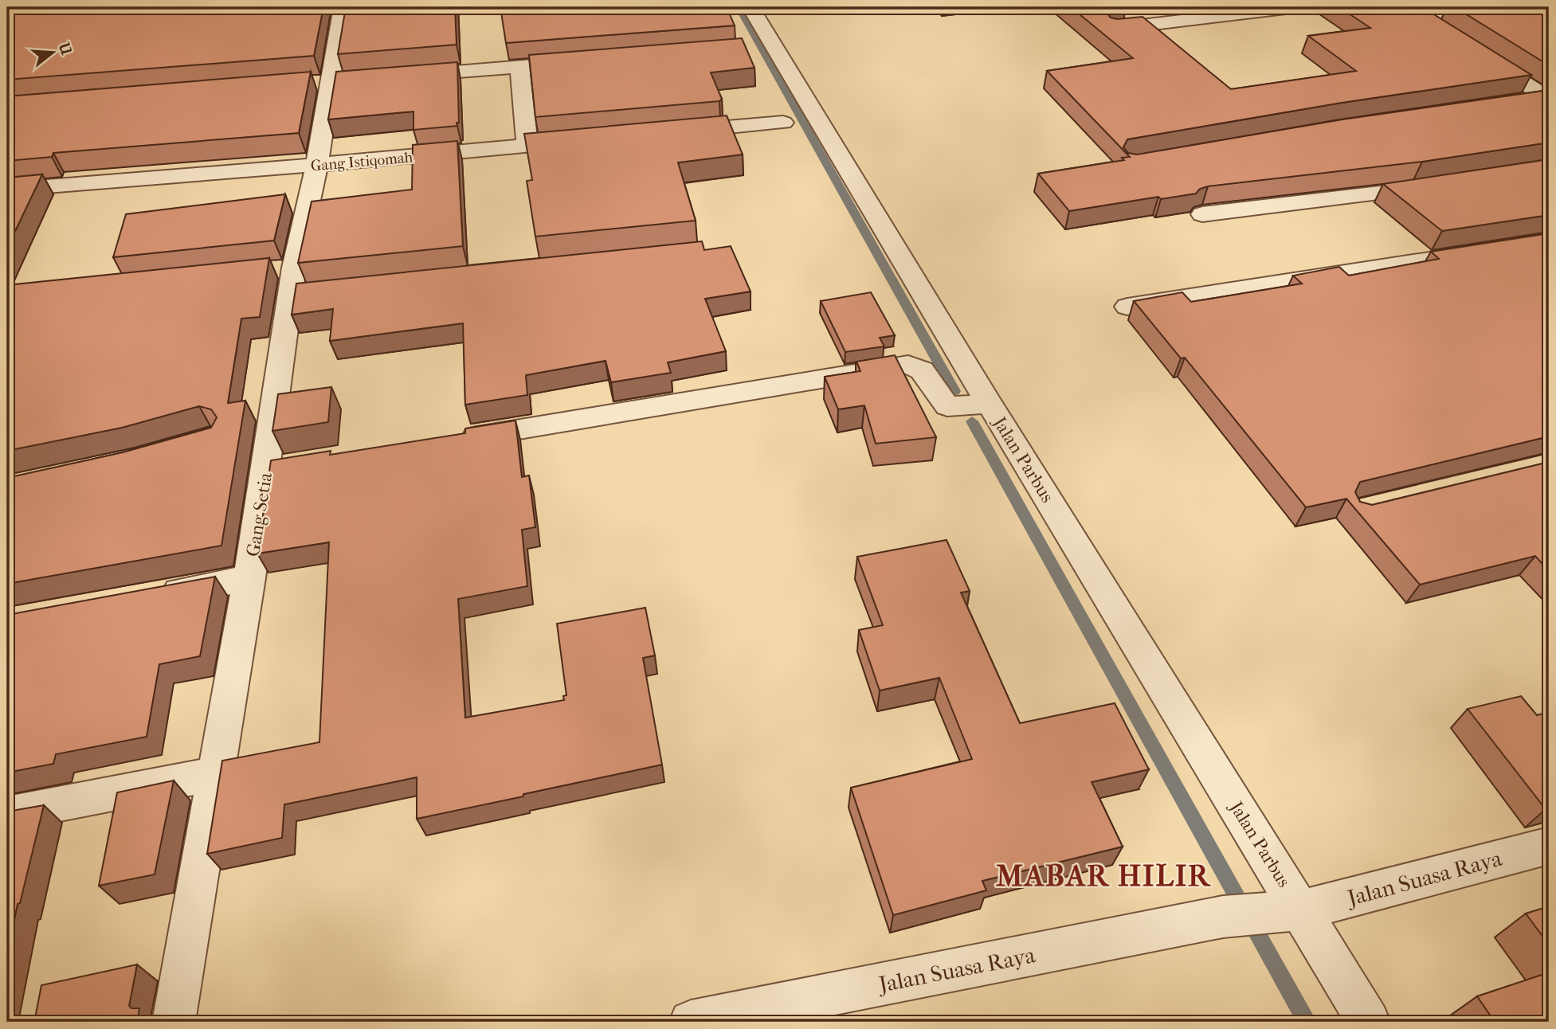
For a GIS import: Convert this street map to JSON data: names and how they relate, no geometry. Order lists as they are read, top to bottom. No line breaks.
{"streets":{"street":["Gang Istiqomah","Jalan Parbus","Gang Setia","Jalan Suasa Raya"]},"crossings":[["Gang Istiqomah","Gang Setia"],["Jalan Parbus","Jalan Suasa Raya"]],"districts":["MABAR HILIR"],"north":"right"}
